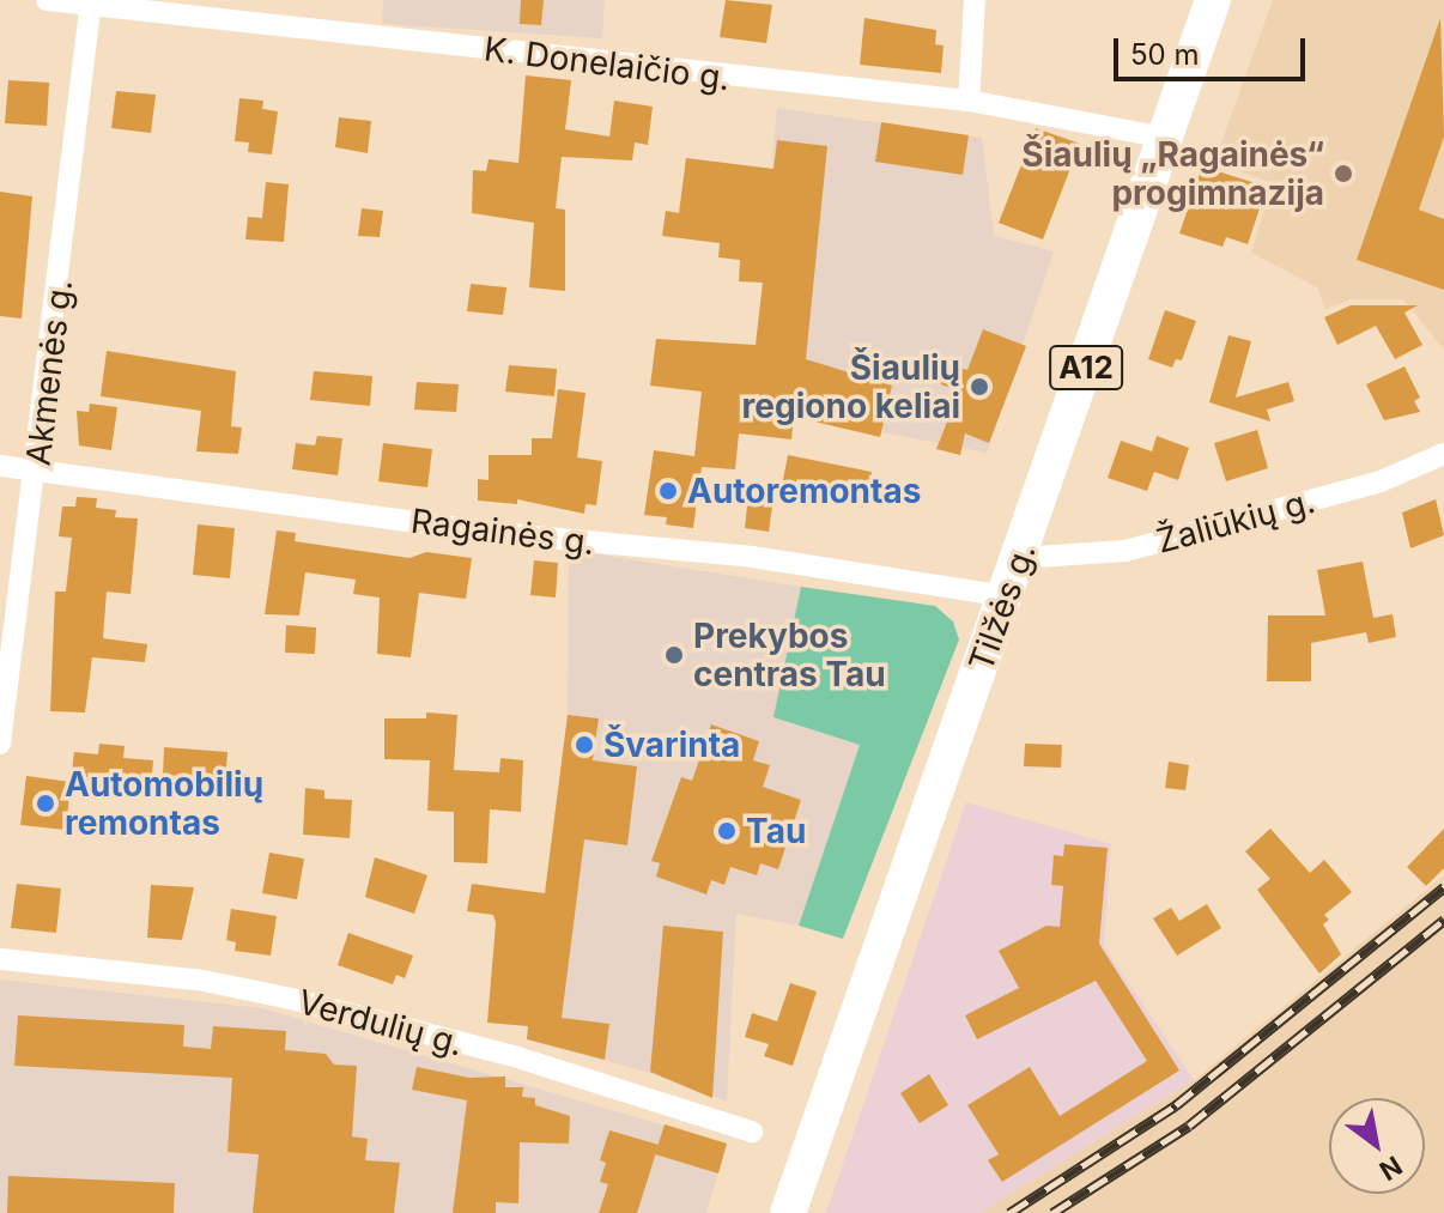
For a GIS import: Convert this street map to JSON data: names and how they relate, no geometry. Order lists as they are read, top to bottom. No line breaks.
{"streets":{"highway":["A12","Tilžės g."],"street":["K. Donelaičio g.","Akmenės g.","Žaliūkių g.","Ragainės g.","Verdulių g."]},"crossings":[["K. Donelaičio g.","Akmenės g."],["K. Donelaičio g.","Tilžės g."],["Akmenės g.","Ragainės g."],["Žaliūkių g.","Tilžės g."],["Ragainės g.","Tilžės g."]],"places":["Šiaulių „Ragainės“ progimnazija","Šiaulių regiono keliai","Autoremontas","Prekybos centras Tau","Švarinta","Automobilių remontas","Tau"],"scale_bar":"50 m","north":"bottom right"}
